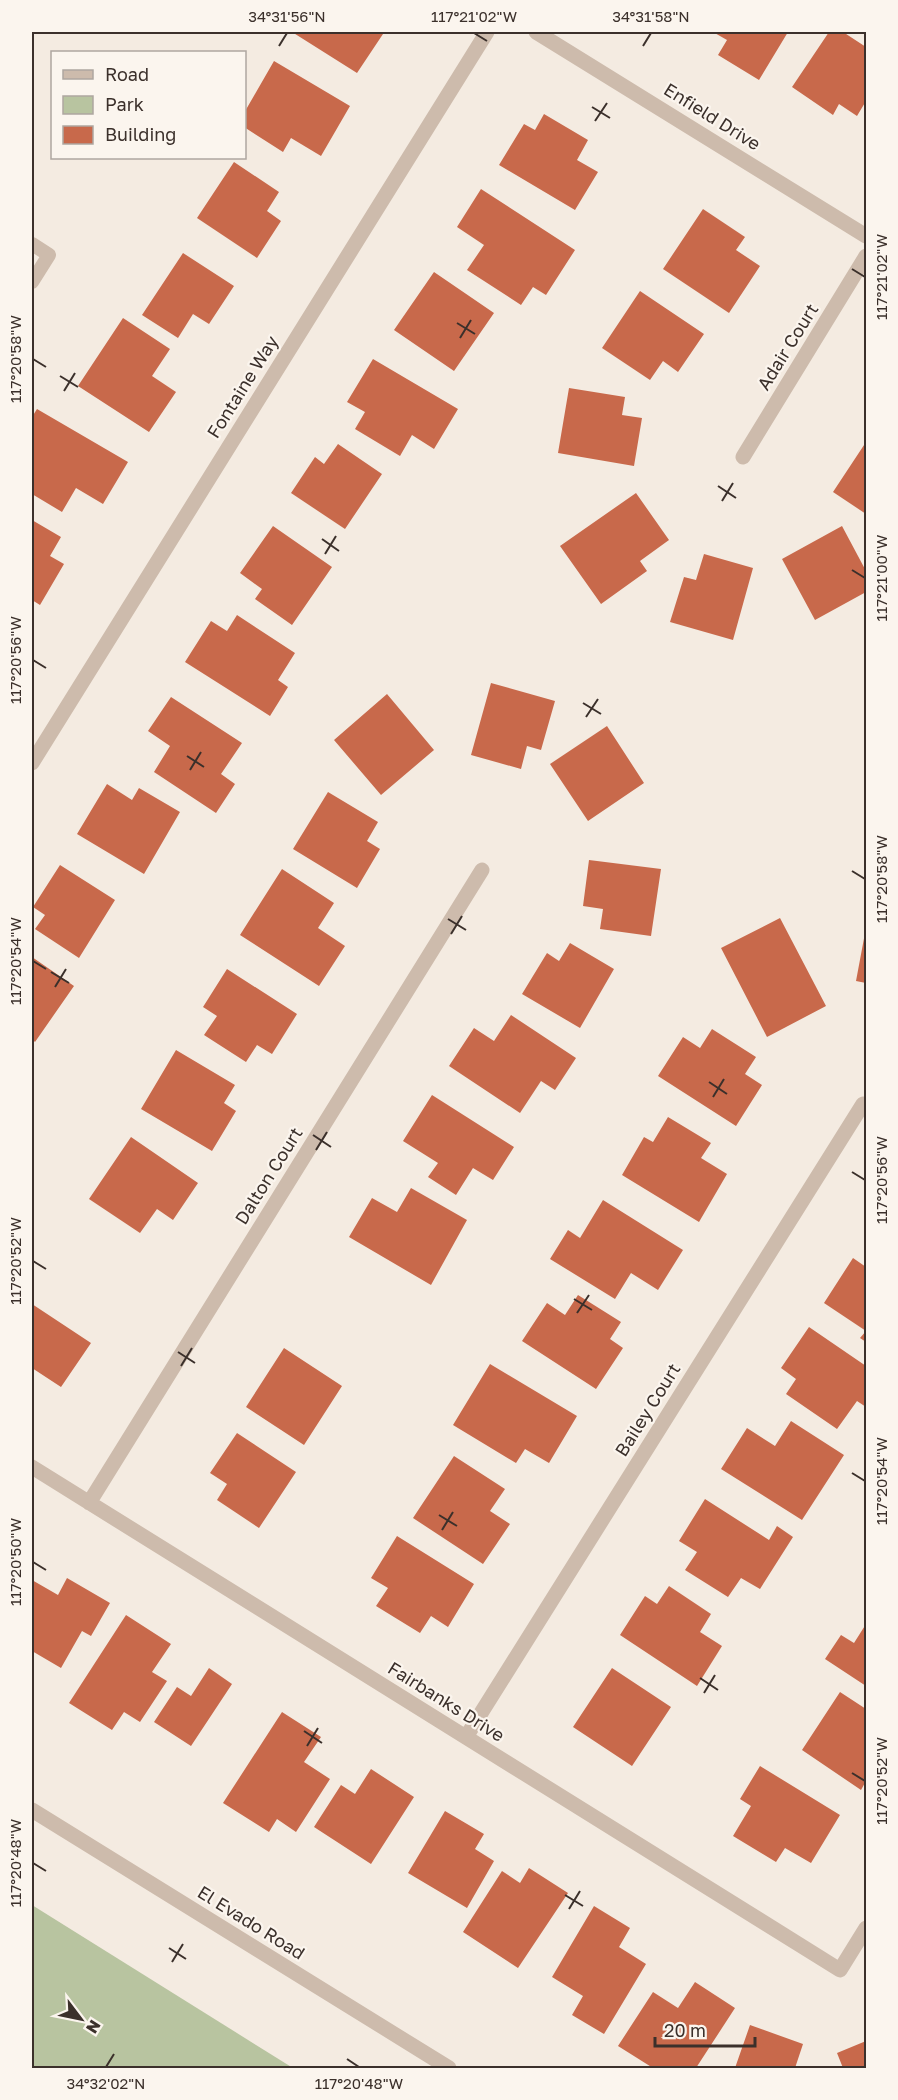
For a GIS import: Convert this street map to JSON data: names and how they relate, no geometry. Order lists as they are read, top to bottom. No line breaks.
{"streets":{"street":["Enfield Drive","Adair Court","Fontaine Way","Dalton Court","Bailey Court","Fairbanks Drive","El Evado Road"]},"crossings":[["Dalton Court","Fairbanks Drive"],["Bailey Court","Fairbanks Drive"]],"legend":["Road","Park","Building"],"scale_bar":"20 m","north":"bottom right","coordinates":["34°31'56\"N","117°21'02\"W","34°31'58\"N","117°20'58\"W","117°21'00\"W","117°20'56\"W","117°20'54\"W","117°20'52\"W","117°20'50\"W","117°20'48\"W","34°32'02\"N"]}
